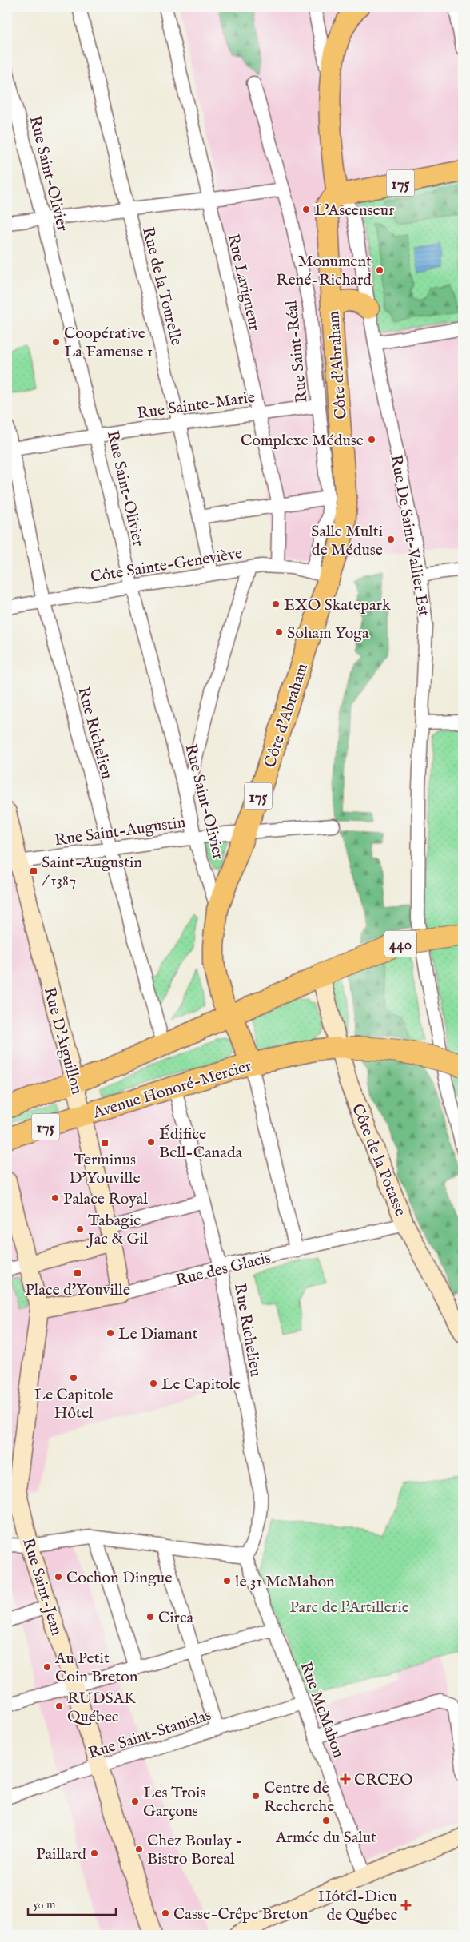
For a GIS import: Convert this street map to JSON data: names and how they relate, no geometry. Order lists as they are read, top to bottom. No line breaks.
{"streets":{"highway":["440"],"main road":["175","Côte d'Abraham","Avenue Honoré-Mercier"],"street":["Rue Saint-Olivier","Rue Lavigueur","Rue de la Tourelle","Rue Saint-Réal","Rue Sainte-Marie","Rue De Saint-Vallier Est","Côte Sainte-Geneviève","Rue Richelieu","Rue Saint-Augustin","Rue D'Aiguillon","Côte de la Potasse","Rue des Glacis","Rue Saint-Jean","Rue McMahon","Rue Saint-Stanislas"]},"crossings":[["Rue Saint-Olivier","Côte d'Abraham"],["Rue Saint-Olivier","Rue Sainte-Marie"],["Rue Saint-Olivier","Côte Sainte-Geneviève"],["Rue Saint-Olivier","Rue Saint-Augustin"],["175","Côte d'Abraham"],["175","Rue De Saint-Vallier Est"],["175","Rue Richelieu"],["175","440"],["175","Rue D'Aiguillon"],["175","Côte de la Potasse"],["Rue Lavigueur","Rue Sainte-Marie"],["Rue Lavigueur","Côte Sainte-Geneviève"],["Rue de la Tourelle","Rue Sainte-Marie"],["Rue de la Tourelle","Côte Sainte-Geneviève"],["Rue Saint-Réal","Côte d'Abraham"],["Rue Saint-Réal","Rue Sainte-Marie"],["Rue Saint-Réal","Côte Sainte-Geneviève"],["Côte d'Abraham","Rue De Saint-Vallier Est"],["Côte d'Abraham","Côte Sainte-Geneviève"],["Côte d'Abraham","Rue Saint-Augustin"],["Côte d'Abraham","Avenue Honoré-Mercier"],["Rue Sainte-Marie","Rue Richelieu"],["Côte Sainte-Geneviève","Rue Richelieu"],["Rue Richelieu","Rue Saint-Augustin"],["Rue Richelieu","Avenue Honoré-Mercier"],["Rue Richelieu","Rue des Glacis"],["Rue Richelieu","Rue McMahon"],["Rue Saint-Augustin","Rue D'Aiguillon"],["440","Côte de la Potasse"],["Rue D'Aiguillon","Avenue Honoré-Mercier"],["Rue D'Aiguillon","Rue des Glacis"],["Avenue Honoré-Mercier","Côte de la Potasse"],["Côte de la Potasse","Rue des Glacis"],["Rue des Glacis","Rue Saint-Jean"],["Rue Saint-Jean","Rue Saint-Stanislas"],["Rue McMahon","Rue Saint-Stanislas"]],"parks":["Parc de l'Artillerie"],"places":{"other":["L'Ascenseur","Monument René-Richard","Coopérative La Fameuse 1","Complexe Méduse","Salle Multi de Méduse","EXO Skatepark","Soham Yoga","Édifice Bell-Canada","Palace Royal","Tabagie Jac & Gil","Le Diamant","Le Capitole Hôtel","Le Capitole","Cochon Dingue","le 31 McMahon","Circa","Au Petit Coin Breton","RUDSAK Québec","Centre de Recherche","Les Trois Garçons","Armée du Salut","Chez Boulay - Bistro Boreal","Paillard","Casse-Crêpe Breton"],"transit":["Saint-Augustin / 1387","Terminus D'Youville","Place d'Youville"],"health":["CRCEO","Hôtel-Dieu de Québec"]},"scale_bar":"50 m"}
